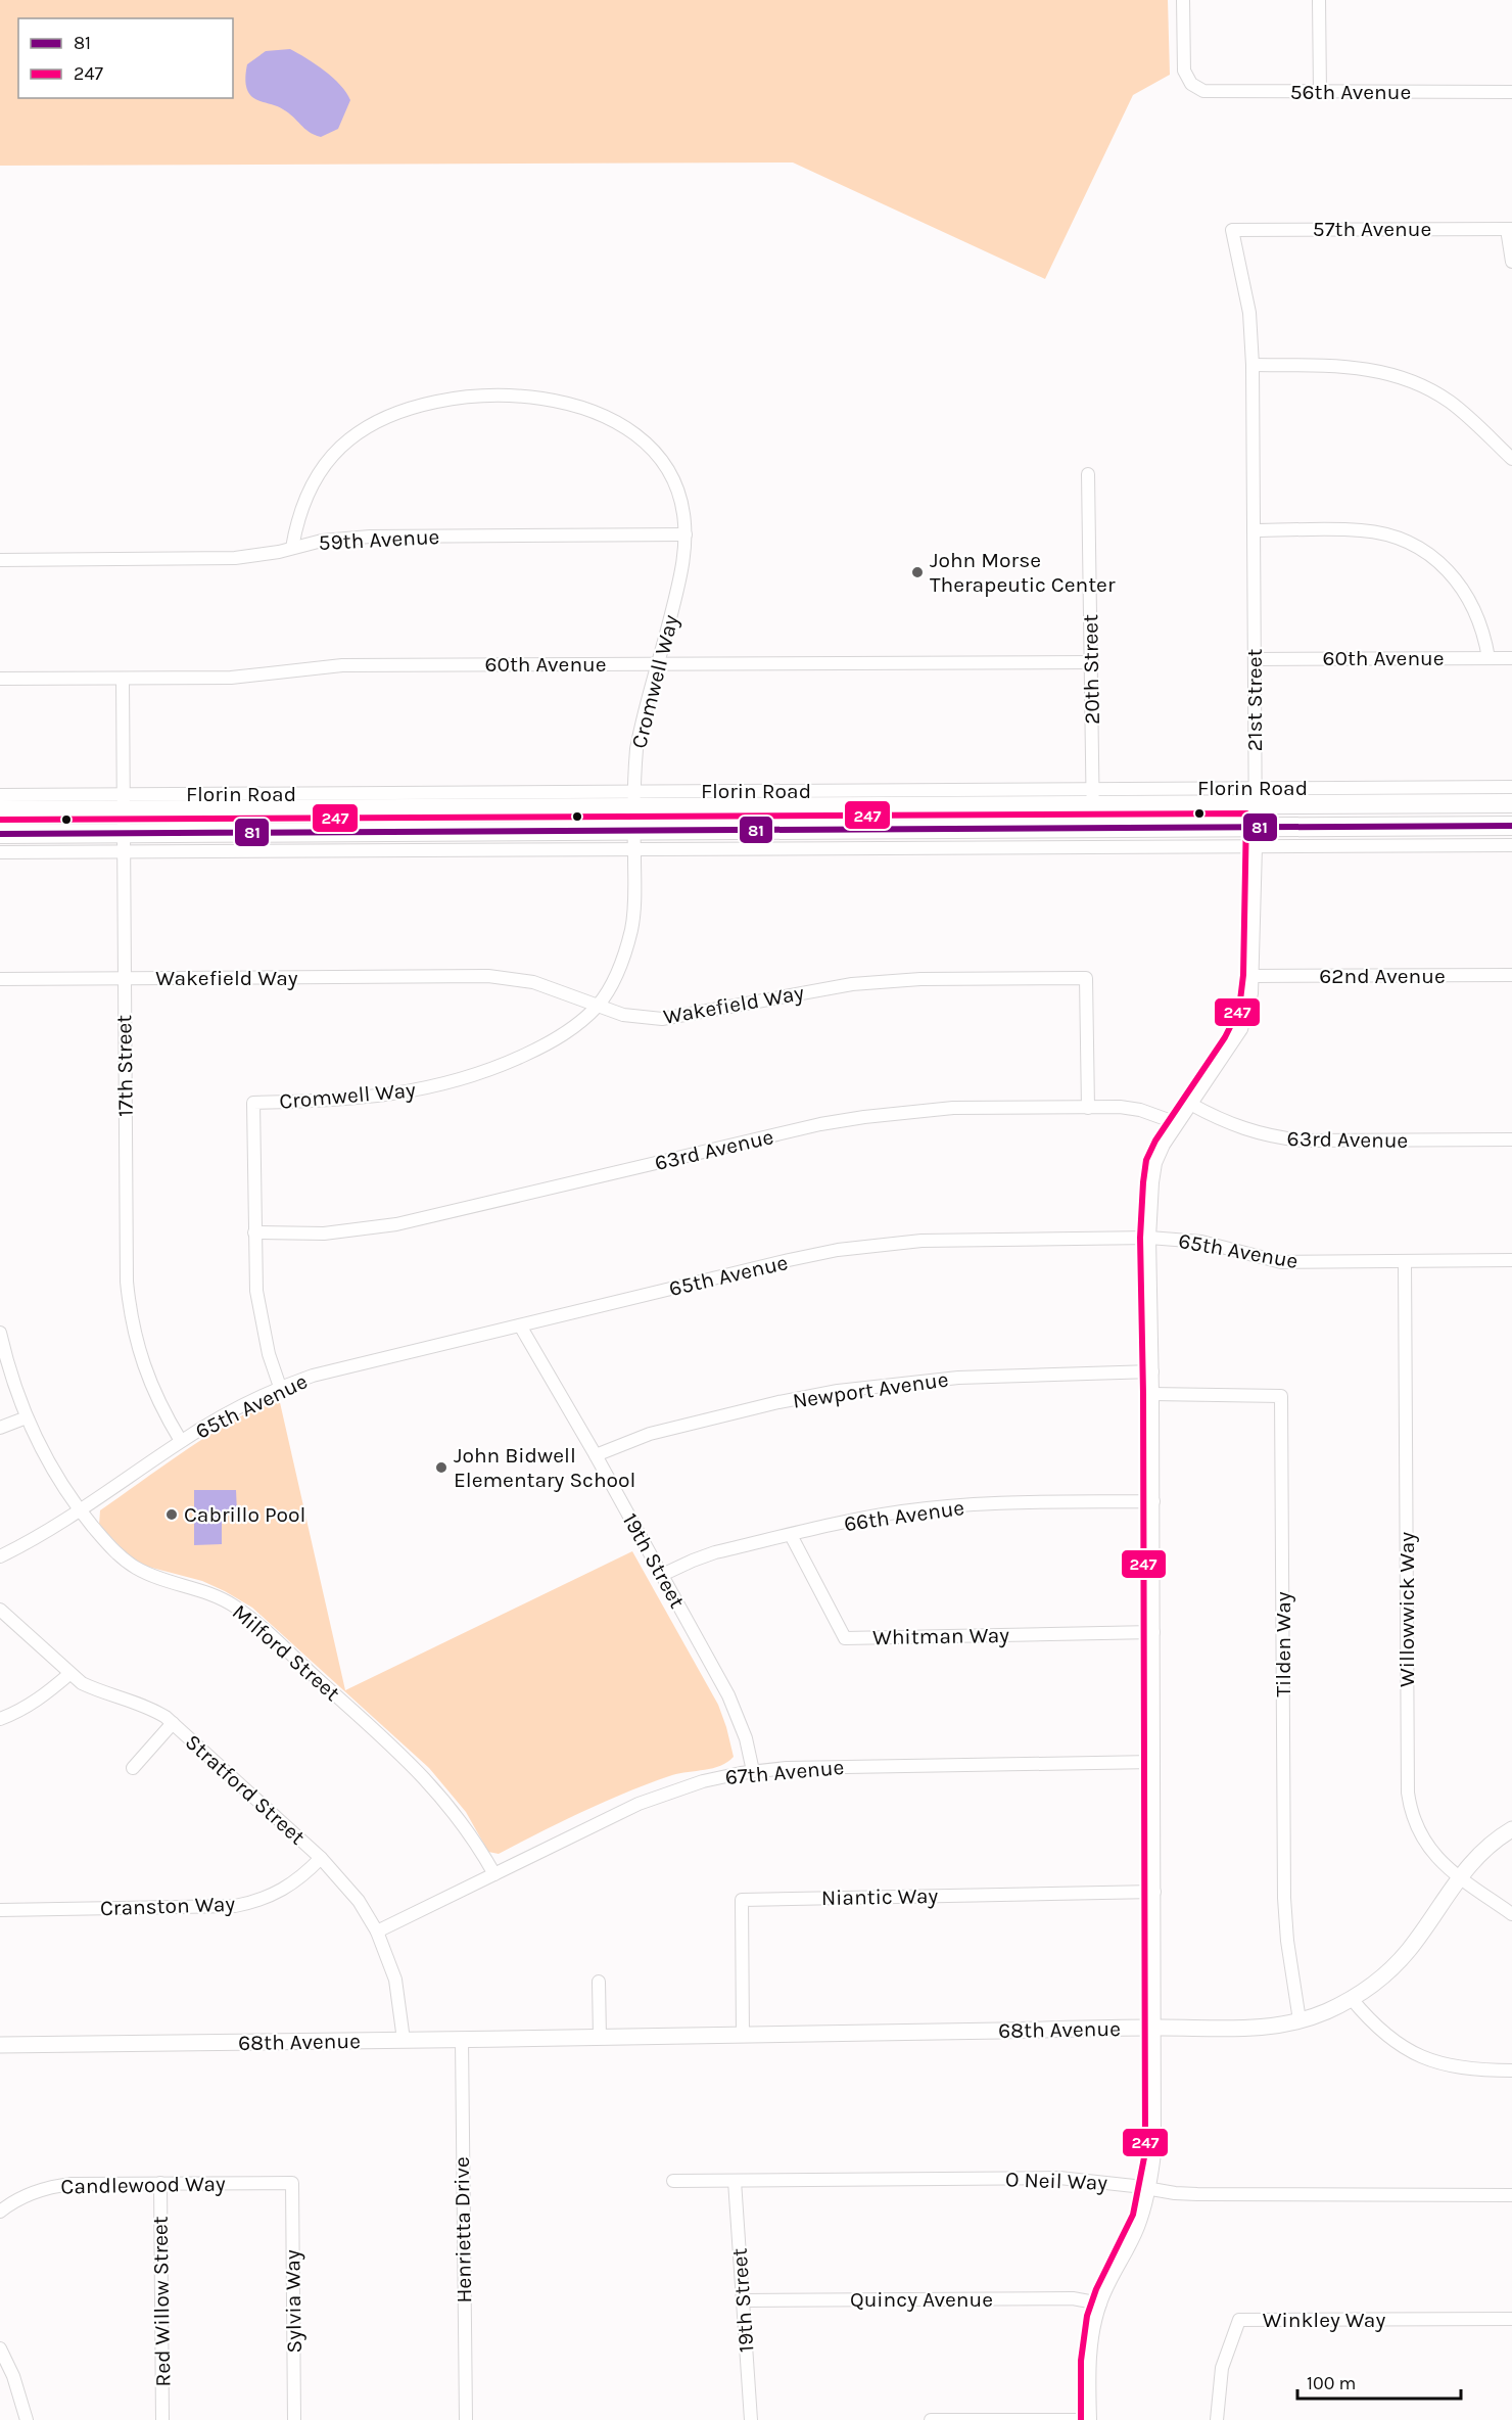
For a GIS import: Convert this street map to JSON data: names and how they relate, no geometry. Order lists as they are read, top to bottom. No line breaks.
{"streets":{"main road":["Florin Road"],"street":["56th Avenue","57th Avenue","59th Avenue","60th Avenue","20th Street","Cromwell Way","21st Street","62nd Avenue","Wakefield Way","17th Street","63rd Avenue","65th Avenue","Newport Avenue","66th Avenue","19th Street","Willowwick Way","Whitman Way","Tilden Way","Milford Street","67th Avenue","Stratford Street","Niantic Way","Cranston Way","68th Avenue","O Neil Way","Candlewood Way","Henrietta Drive","Quincy Avenue","Red Willow Street","Sylvia Way","Winkley Way"]},"crossings":[["57th Avenue","21st Street"],["59th Avenue","Cromwell Way"],["60th Avenue","20th Street"],["60th Avenue","Cromwell Way"],["60th Avenue","21st Street"],["60th Avenue","17th Street"],["20th Street","Florin Road"],["Cromwell Way","Florin Road"],["Cromwell Way","Wakefield Way"],["Cromwell Way","63rd Avenue"],["Cromwell Way","65th Avenue"],["21st Street","Florin Road"],["21st Street","62nd Avenue"],["21st Street","63rd Avenue"],["21st Street","65th Avenue"],["21st Street","Newport Avenue"],["21st Street","66th Avenue"],["21st Street","Whitman Way"],["21st Street","Tilden Way"],["21st Street","67th Avenue"],["21st Street","Niantic Way"],["21st Street","68th Avenue"],["21st Street","O Neil Way"],["21st Street","Quincy Avenue"],["Florin Road","17th Street"],["Wakefield Way","17th Street"],["Wakefield Way","63rd Avenue"],["17th Street","65th Avenue"],["65th Avenue","19th Street"],["65th Avenue","Willowwick Way"],["65th Avenue","Milford Street"],["Newport Avenue","19th Street"],["66th Avenue","19th Street"],["66th Avenue","Whitman Way"],["19th Street","67th Avenue"],["19th Street","O Neil Way"],["19th Street","Quincy Avenue"],["Willowwick Way","68th Avenue"],["Tilden Way","68th Avenue"],["Milford Street","67th Avenue"],["67th Avenue","Stratford Street"],["Stratford Street","Cranston Way"],["Stratford Street","68th Avenue"],["Niantic Way","68th Avenue"],["68th Avenue","Henrietta Drive"],["Candlewood Way","Red Willow Street"],["Candlewood Way","Sylvia Way"]],"places":["John Morse Therapeutic Center","John Bidwell Elementary School","Cabrillo Pool"],"lines":["transit line 247","transit line 81"],"legend":["81","247"],"scale_bar":"100 m"}
